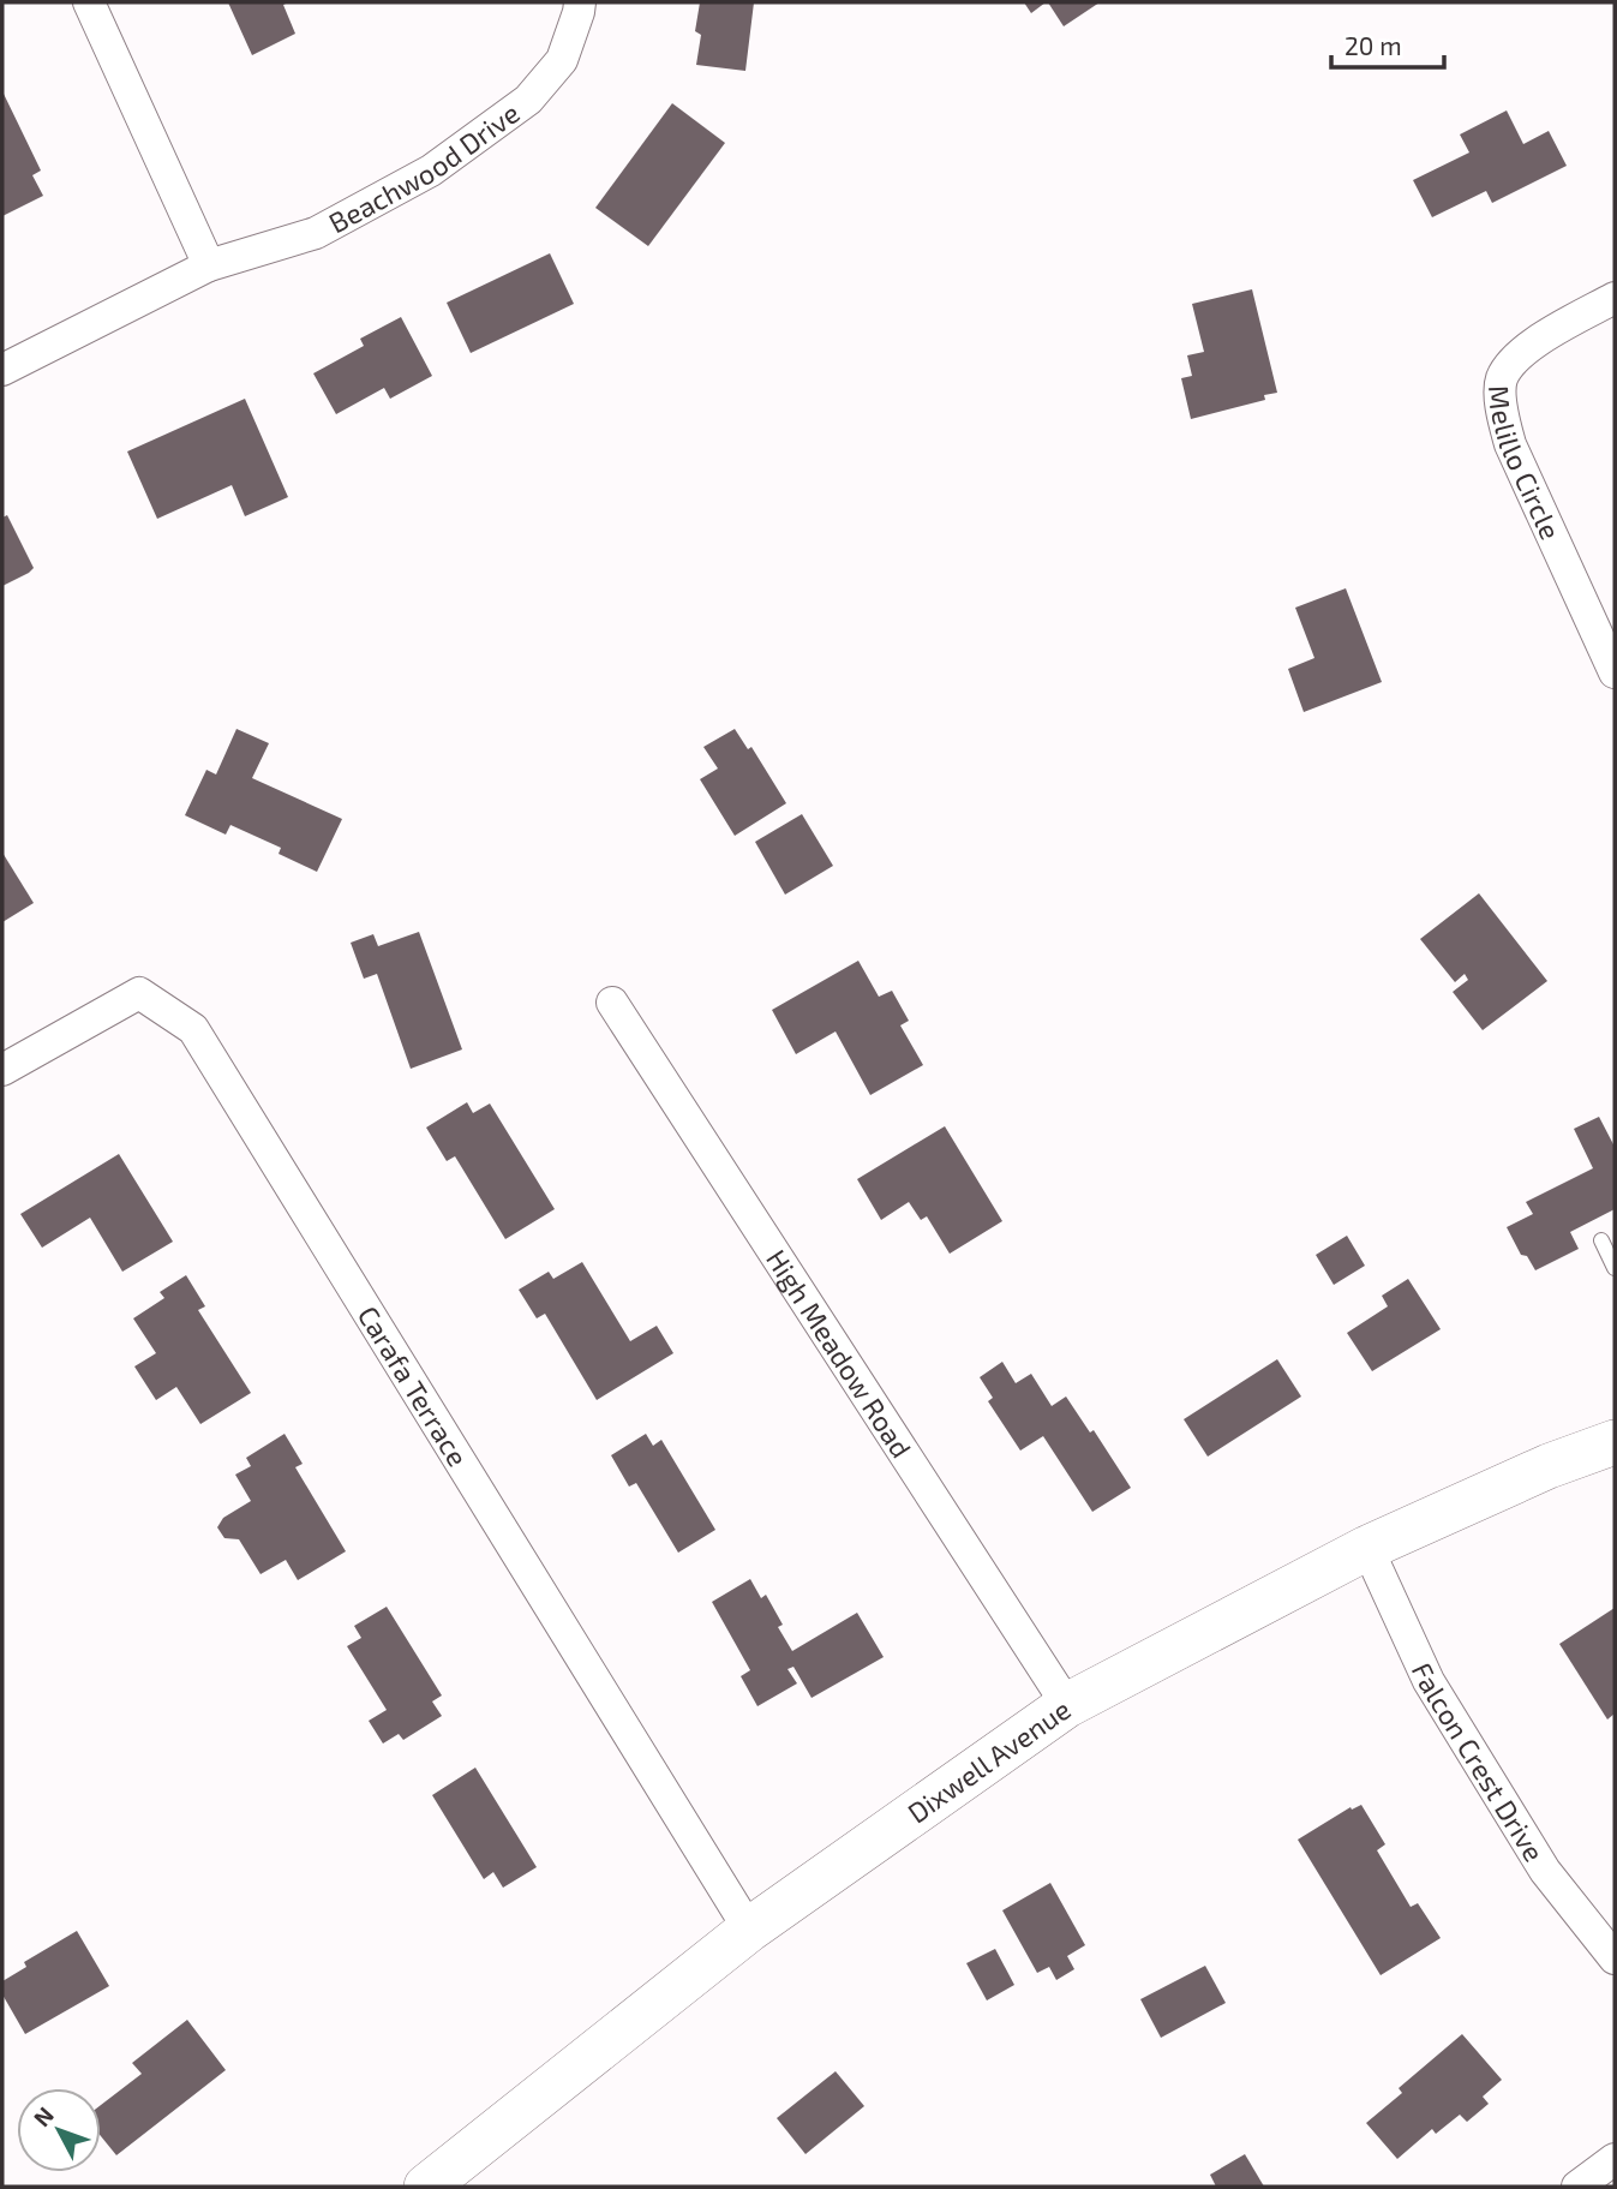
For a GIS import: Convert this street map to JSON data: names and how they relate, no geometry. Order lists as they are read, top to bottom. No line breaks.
{"streets":{"main road":["Dixwell Avenue"],"street":["Beachwood Drive","Melillo Circle","High Meadow Road","Carafa Terrace","Falcon Crest Drive"]},"crossings":[["High Meadow Road","Dixwell Avenue"],["Carafa Terrace","Dixwell Avenue"],["Falcon Crest Drive","Dixwell Avenue"]],"scale_bar":"20 m","north":"top left"}
